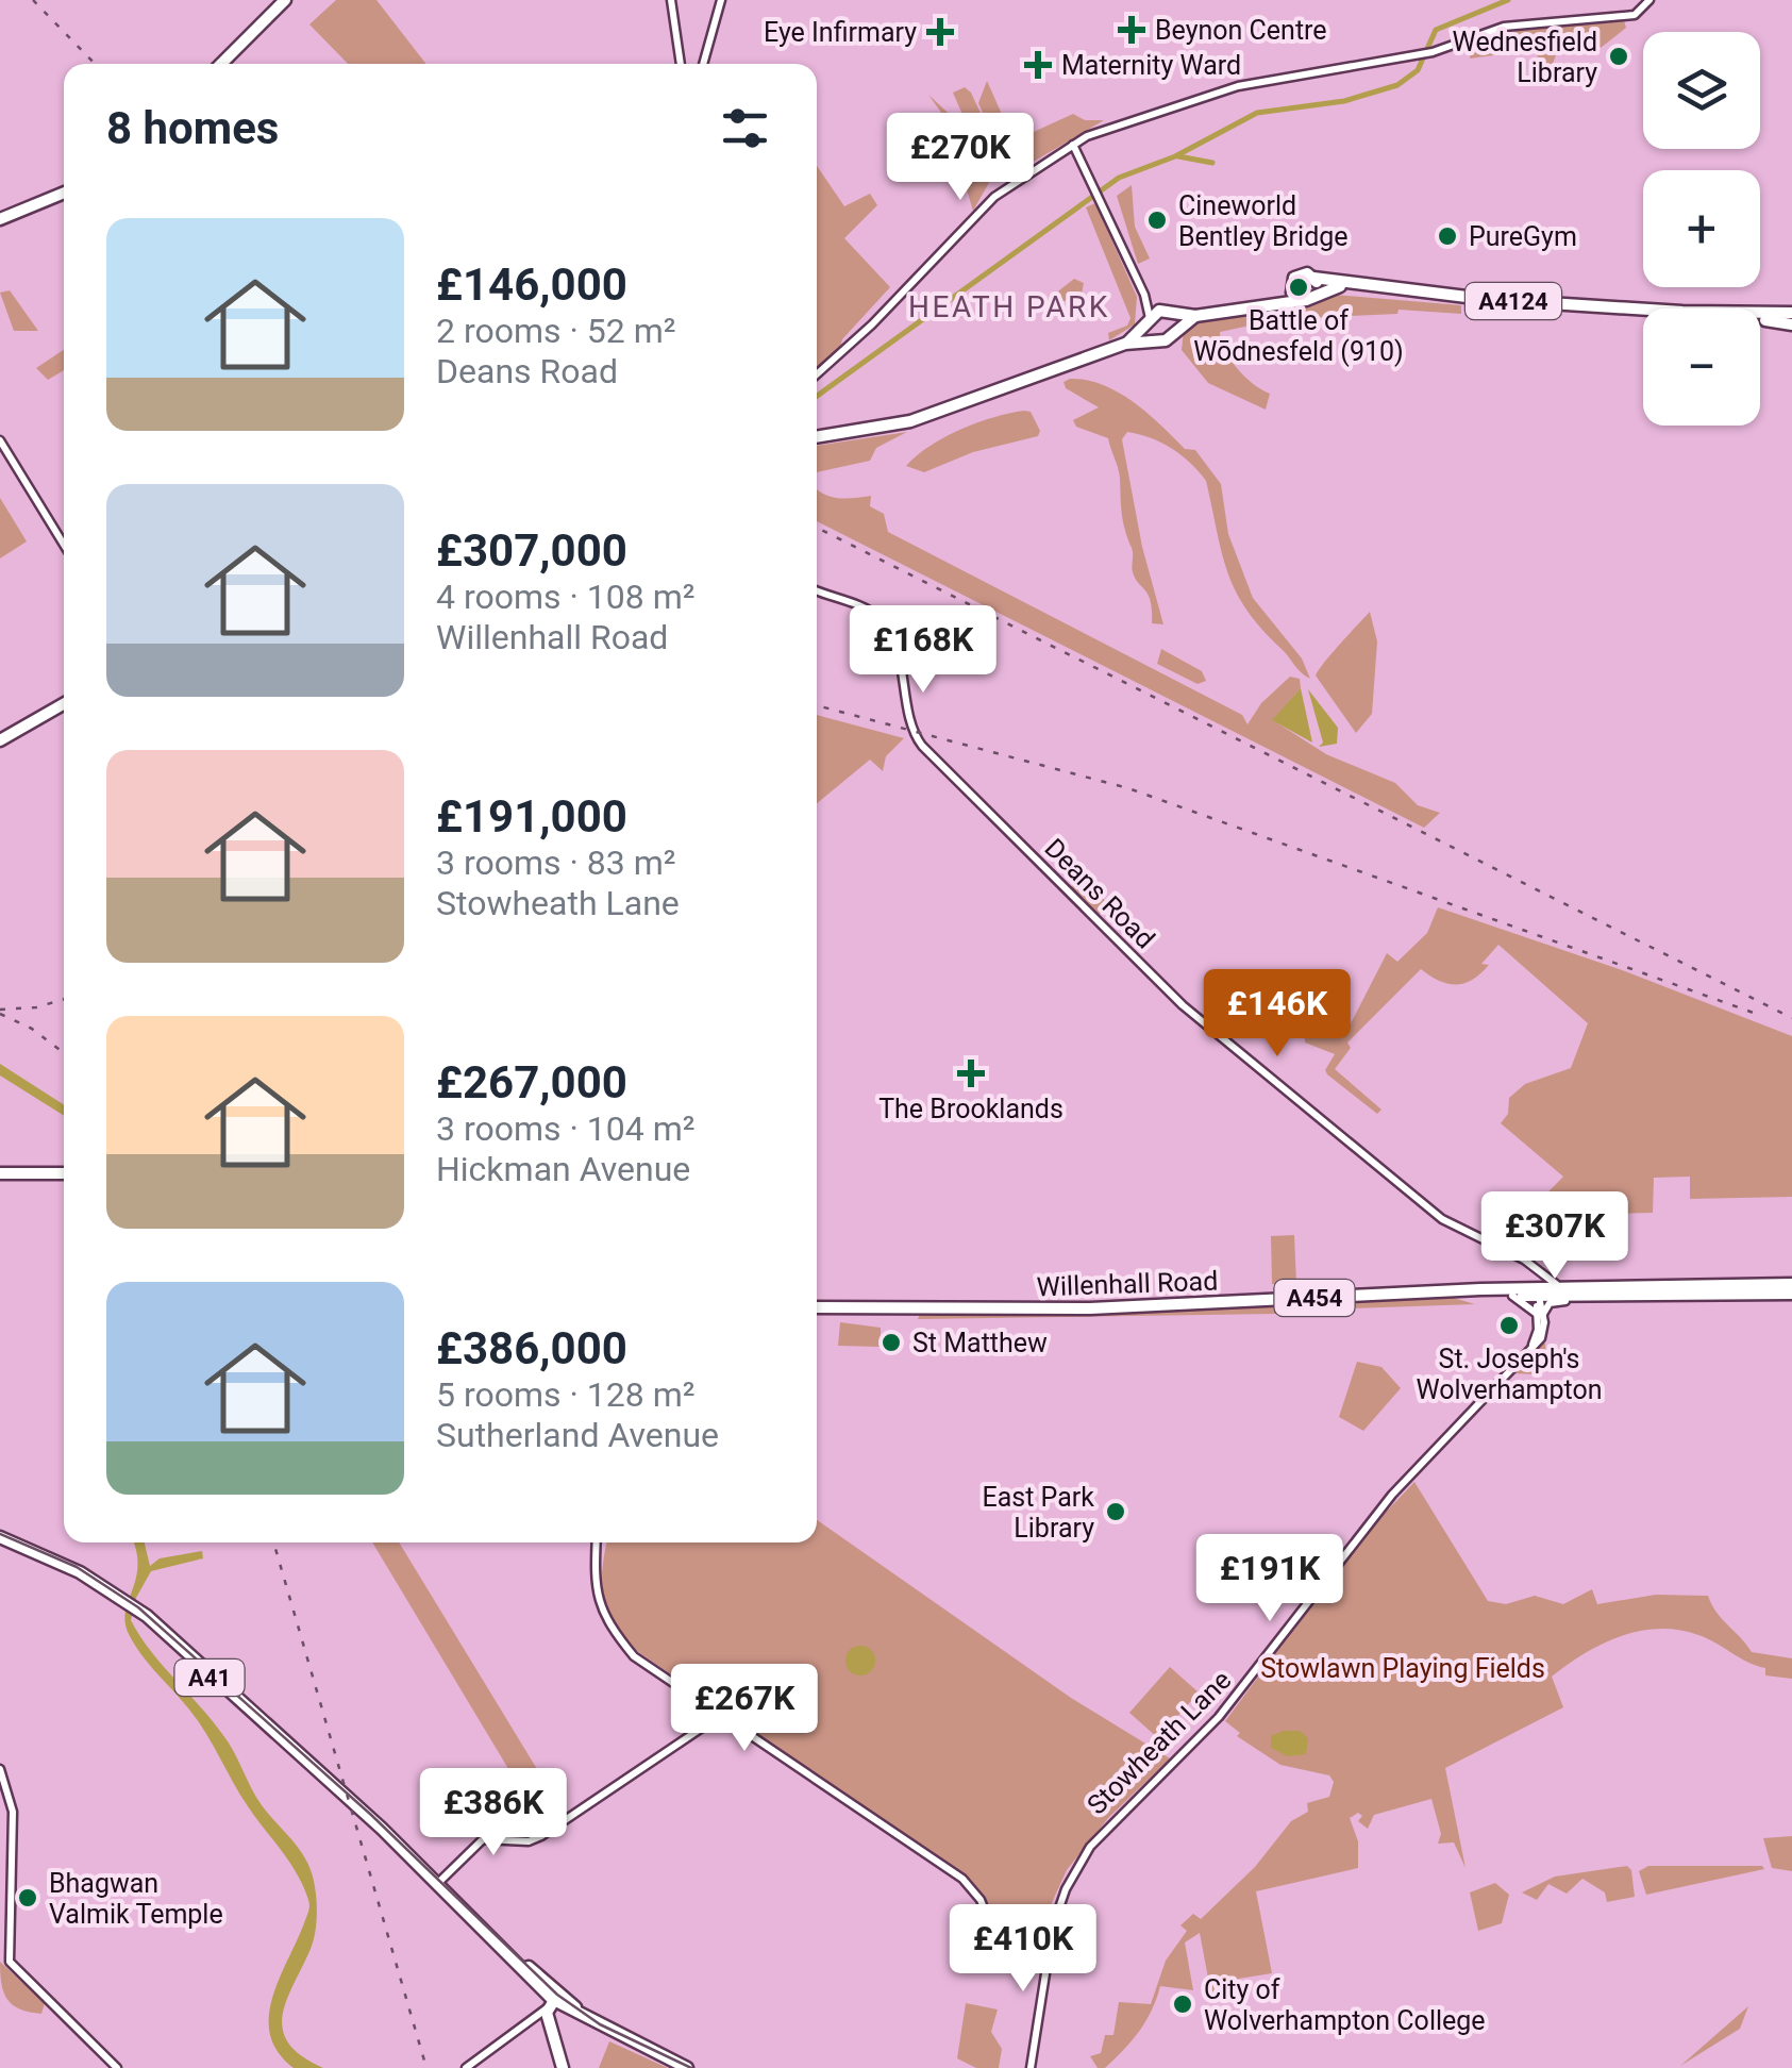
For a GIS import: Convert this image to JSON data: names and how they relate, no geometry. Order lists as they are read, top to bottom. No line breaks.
{"streets":{"main road":["A4124","Willenhall Road","A454","A41"],"street":["Deans Road","Stowheath Lane"]},"crossings":[["Deans Road","Willenhall Road"]],"districts":["HEATH PARK"],"parks":["Stowlawn Playing Fields"],"places":{"health":["Beynon Centre","Eye Infirmary","Maternity Ward","The Brooklands"],"other":["Wednesfield Library","Cineworld Bentley Bridge","PureGym","Battle of Wōdnesfeld (910)","St. Joseph's Wolverhampton","St Matthew","East Park Library","Bhagwan Valmik Temple","City of Wolverhampton College"]},"page":{"map_buttons":["+","−"],"heading":"8 homes","price":["£270K","£168K","£146K","£307K","£191K","£267K","£386K","£410K"],"list":[{"name":"£146,000","note":"2 rooms · 52 m² · Deans Road"},{"name":"£307,000","note":"4 rooms · 108 m² · Willenhall Road"},{"name":"£191,000","note":"3 rooms · 83 m² · Stowheath Lane"},{"name":"£267,000","note":"3 rooms · 104 m² · Hickman Avenue"},{"name":"£386,000","note":"5 rooms · 128 m² · Sutherland Avenue"}]}}
